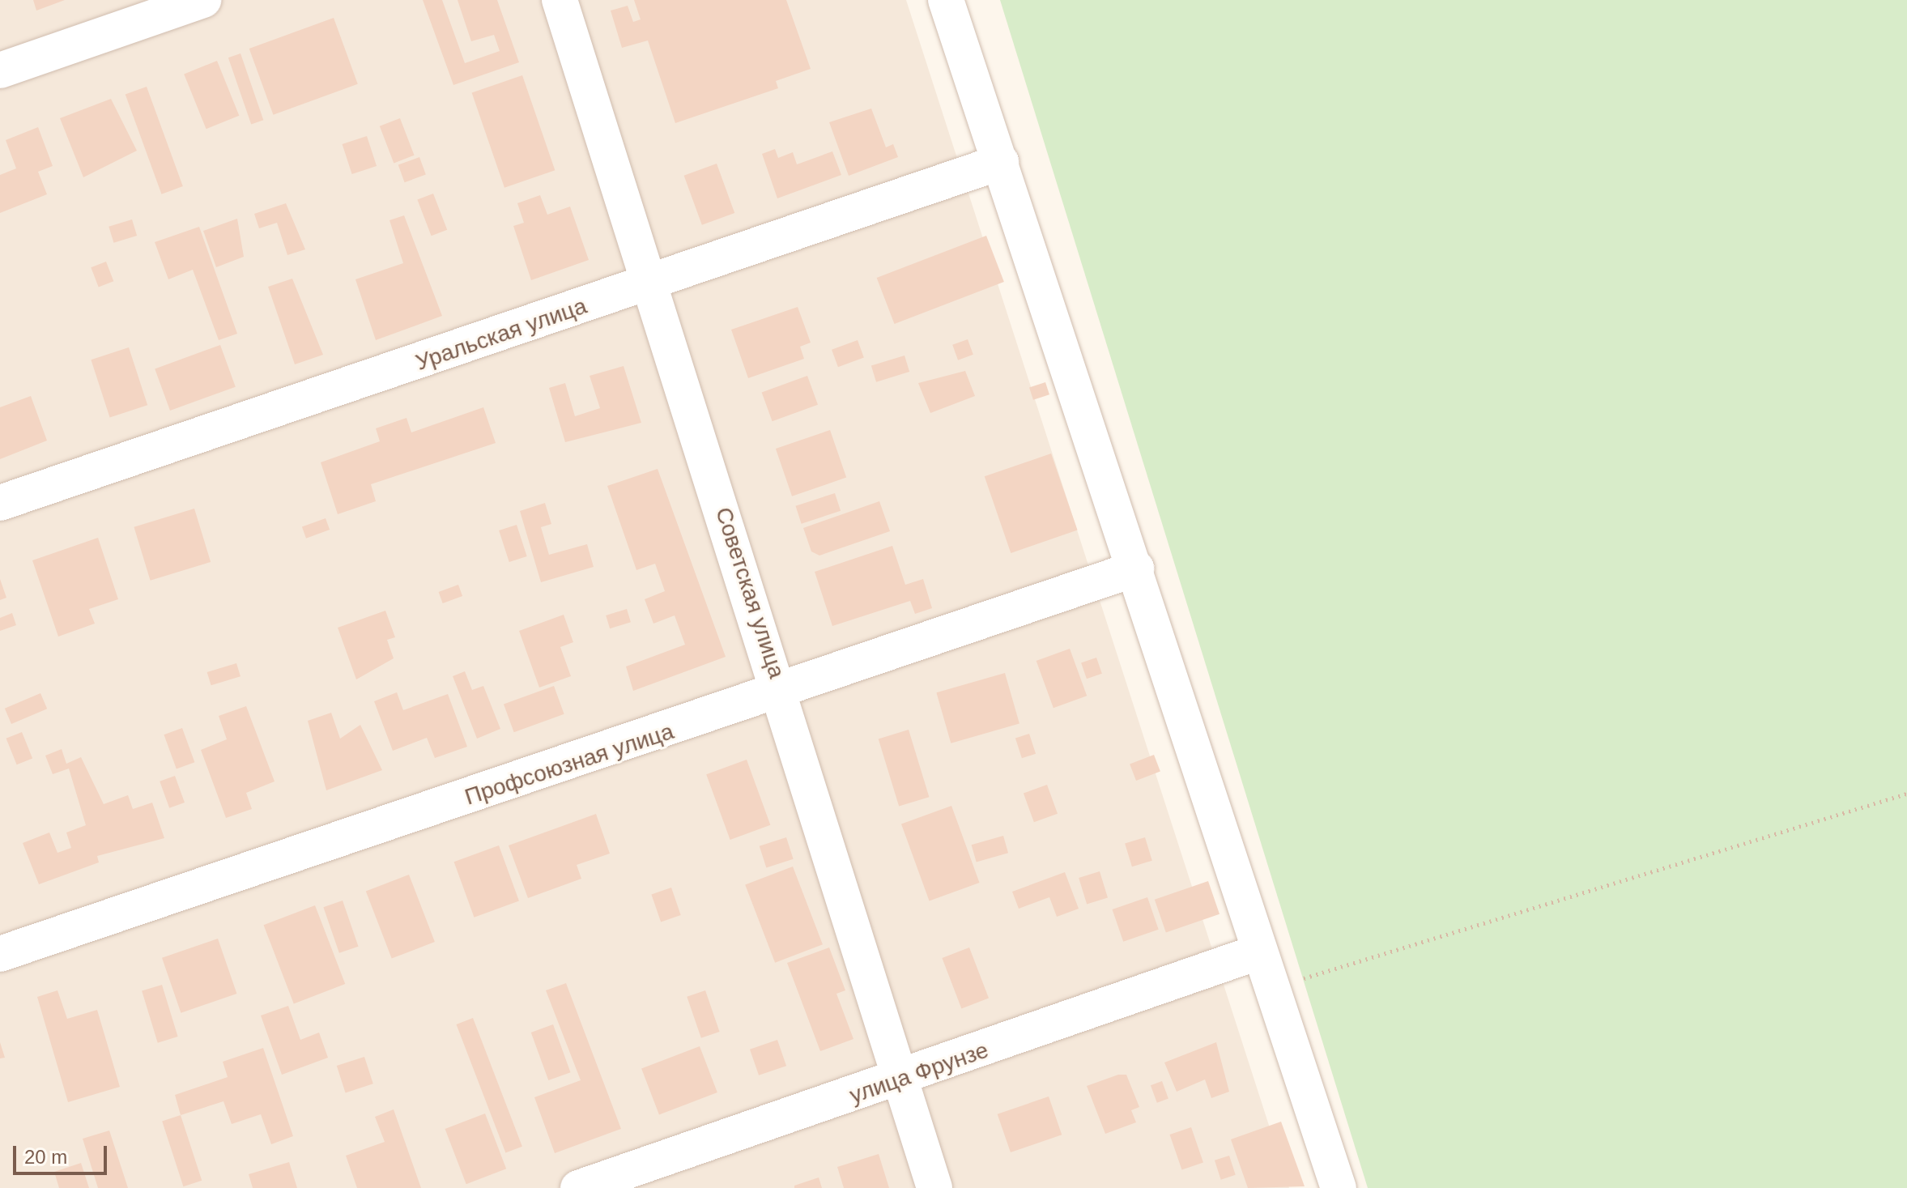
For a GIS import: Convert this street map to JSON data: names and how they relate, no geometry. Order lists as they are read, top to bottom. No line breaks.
{"streets":{"street":["Уральская улица","Советская улица","Профсоюзная улица","улица Фрунзе"]},"crossings":[["Уральская улица","Советская улица"],["Советская улица","Профсоюзная улица"],["Советская улица","улица Фрунзе"]],"scale_bar":"20 m"}
